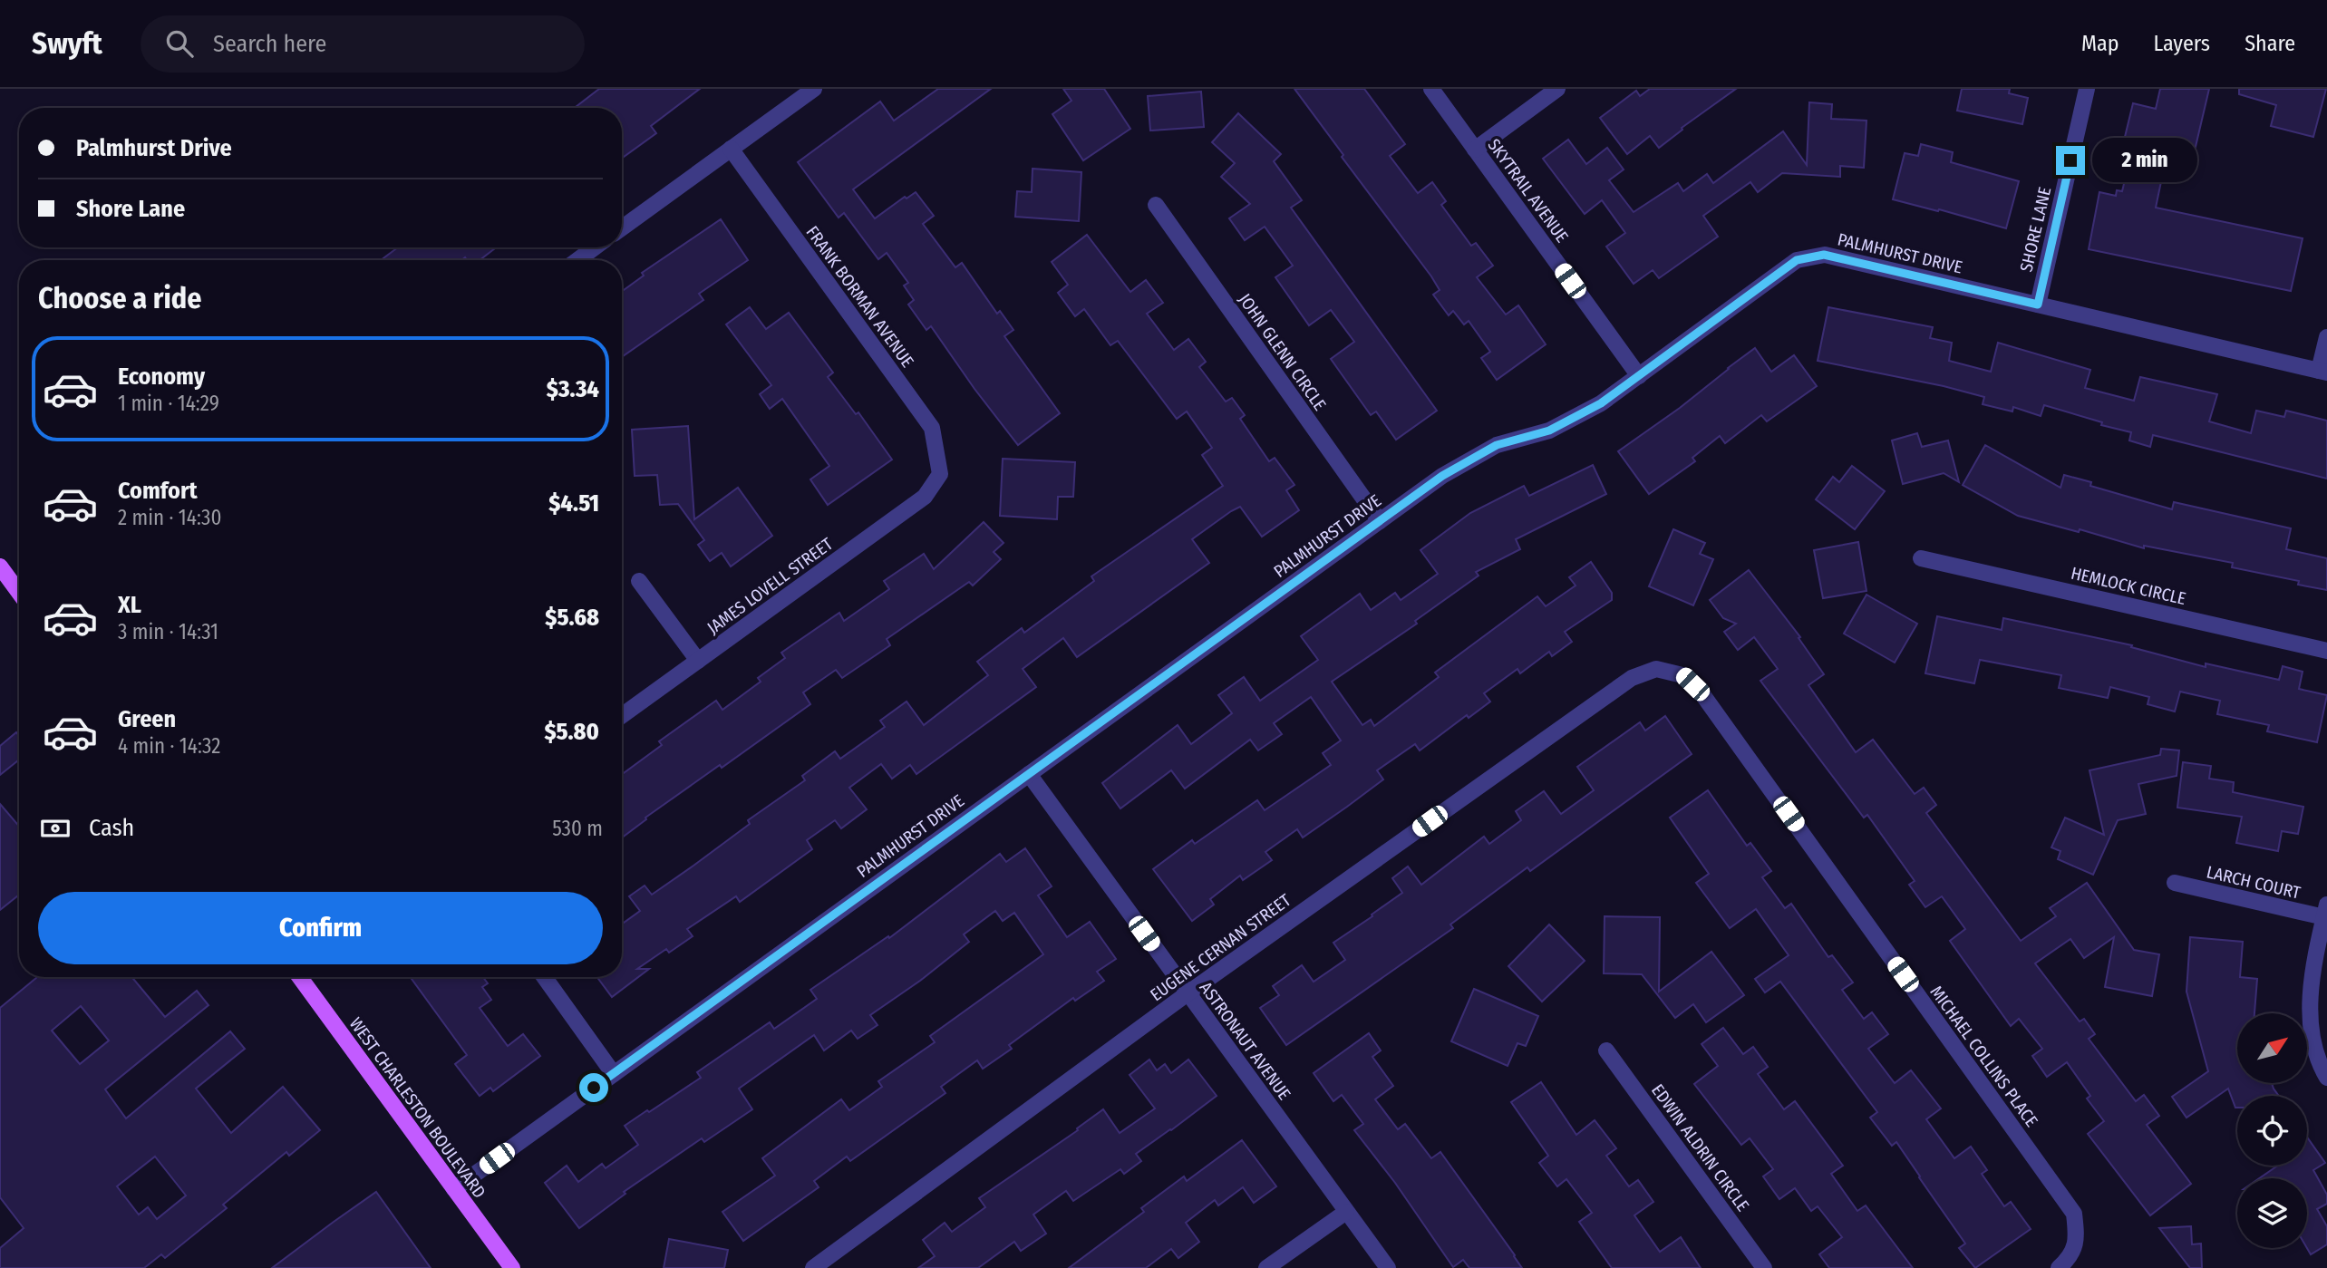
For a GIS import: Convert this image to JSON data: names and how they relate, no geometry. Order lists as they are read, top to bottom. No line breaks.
{"streets":{"main road":["WEST CHARLESTON BOULEVARD"],"street":["SKYTRAIL AVENUE","SHORE LANE","PALMHURST DRIVE","FRANK BORMAN AVENUE","JOHN GLENN CIRCLE","JAMES LOVELL STREET","HEMLOCK CIRCLE","LARCH COURT","EUGENE CERNAN STREET","ASTRONAUT AVENUE","MICHAEL COLLINS PLACE","EDWIN ALDRIN CIRCLE"]},"crossings":[["SKYTRAIL AVENUE","PALMHURST DRIVE"],["SHORE LANE","PALMHURST DRIVE"],["PALMHURST DRIVE","JOHN GLENN CIRCLE"],["PALMHURST DRIVE","ASTRONAUT AVENUE"],["PALMHURST DRIVE","WEST CHARLESTON BOULEVARD"],["FRANK BORMAN AVENUE","JAMES LOVELL STREET"],["EUGENE CERNAN STREET","ASTRONAUT AVENUE"],["EUGENE CERNAN STREET","MICHAEL COLLINS PLACE"]],"north":"top right","page":{"header":"Swyft","search":"Search here","nav":["Map","Layers","Share"],"banner":["Palmhurst Drive","Shore Lane"],"bubble":"2 min","heading":"Choose a ride","list":[{"name":"Economy","note":"1 min · 14:29","value":"$3.34"},{"name":"Comfort","note":"2 min · 14:30","value":"$4.51"},{"name":"XL","note":"3 min · 14:31","value":"$5.68"},{"name":"Green","note":"4 min · 14:32","value":"$5.80"}],"pay":["Cash","530 m"],"buttons":"Confirm"}}
